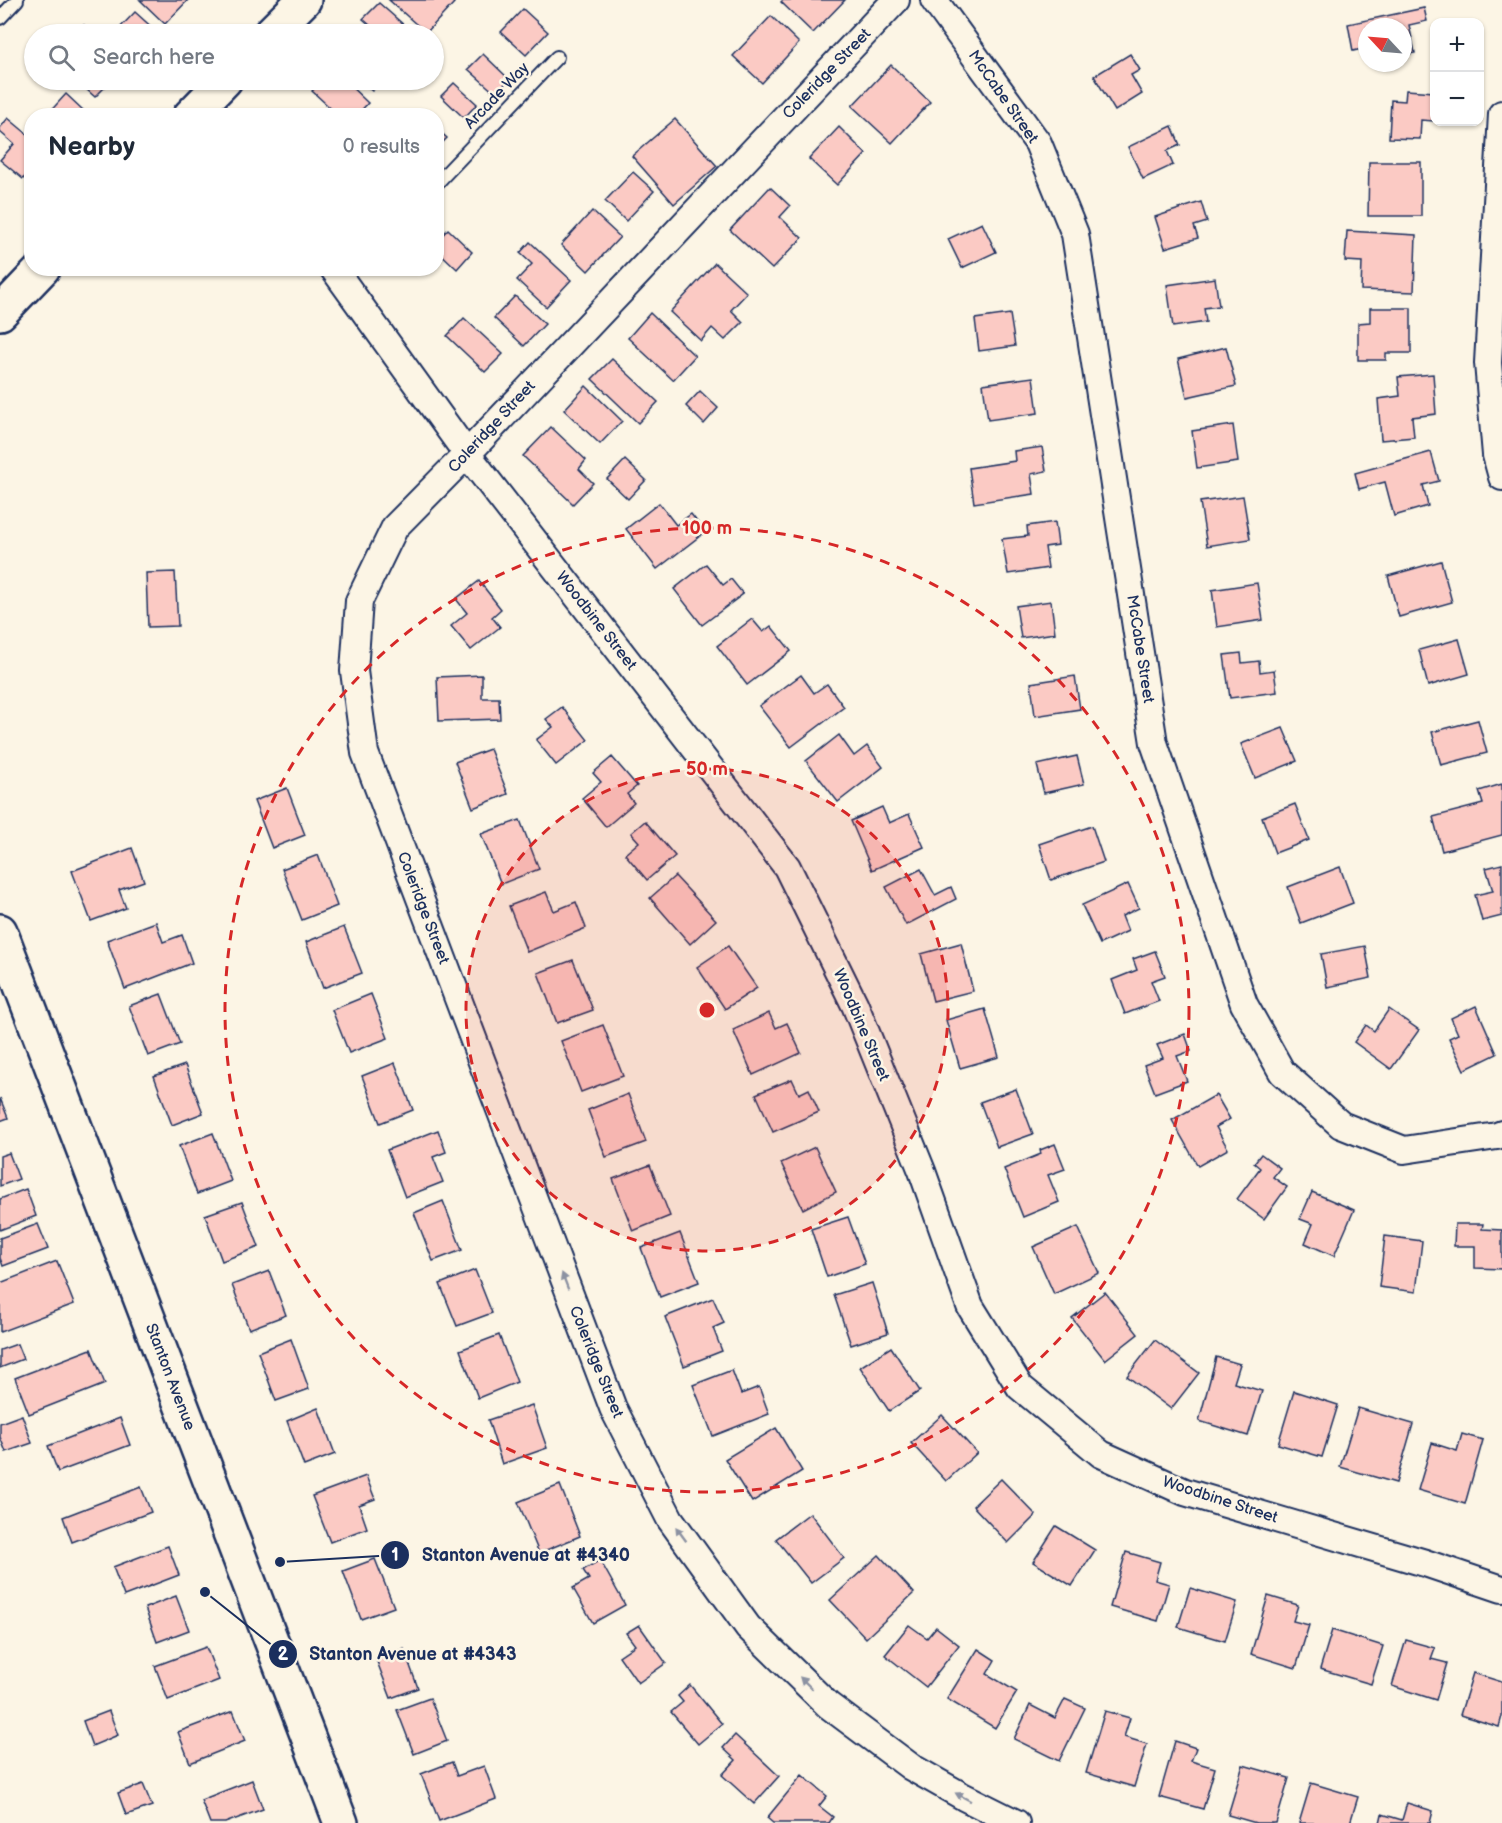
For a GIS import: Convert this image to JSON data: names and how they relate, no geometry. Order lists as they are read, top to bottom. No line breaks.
{"streets":{"street":["Coleridge Street","McCabe Street","Woodbine Street","Stanton Avenue"],"lane":["Arcade Way"]},"crossings":[["Coleridge Street","Woodbine Street"]],"one_way":["Coleridge Street"],"places":["Stanton Avenue at #4340","Stanton Avenue at #4343"],"north":"top left","page":{"map_buttons":["+","−"],"search":"Search here","heading":["Nearby","0 results"]},"rings":["100 m","50 m"]}
